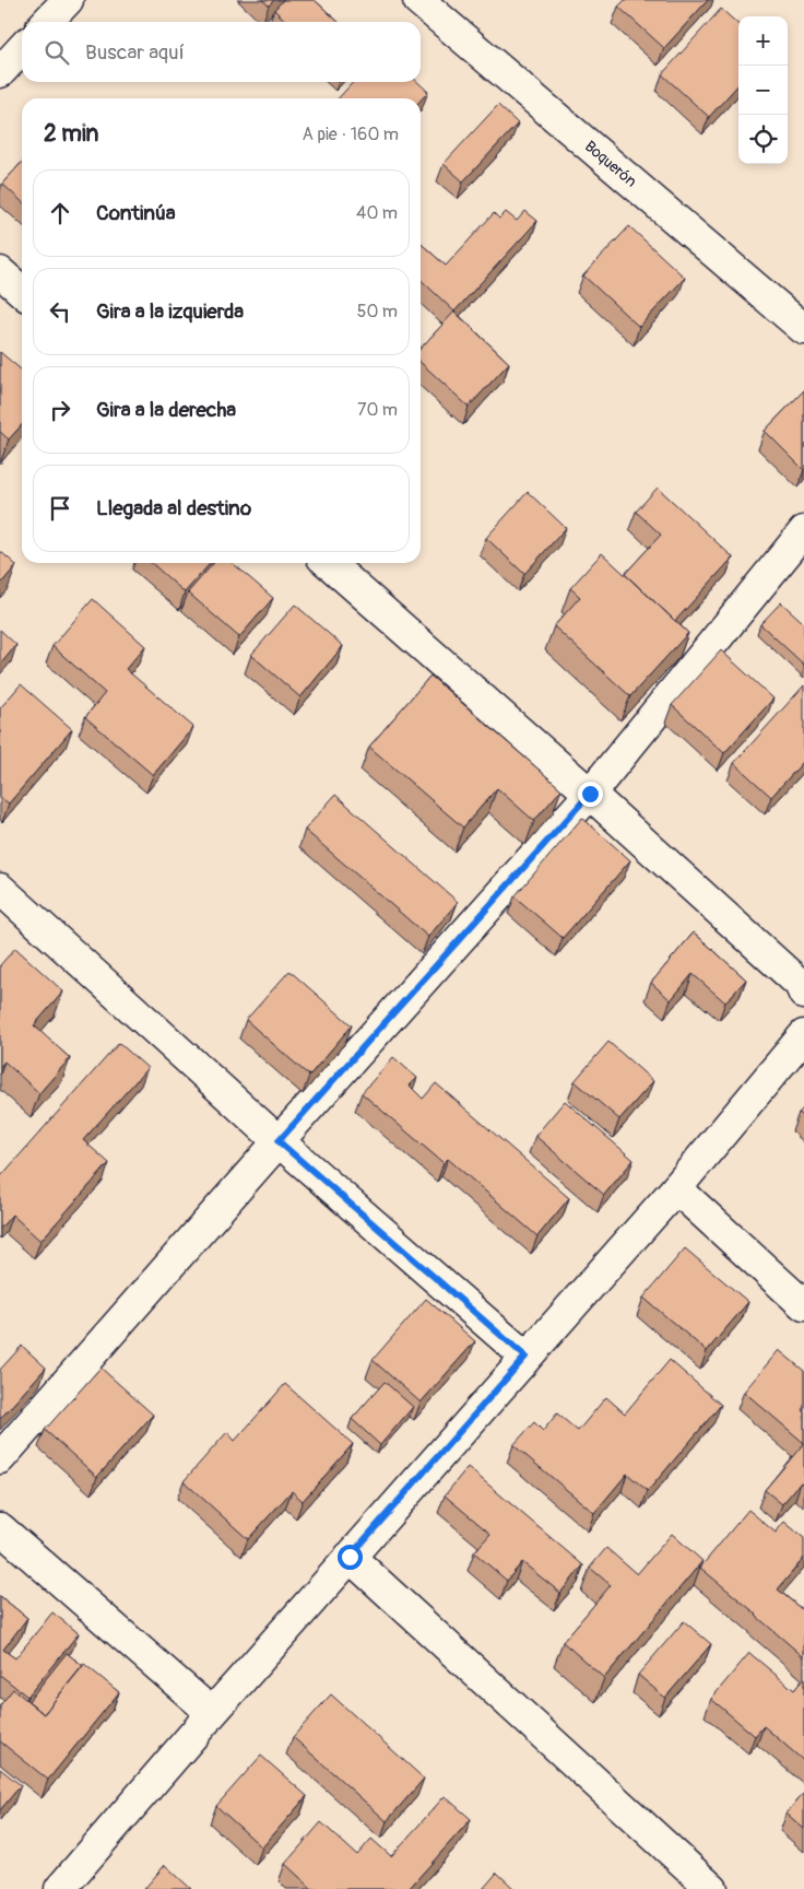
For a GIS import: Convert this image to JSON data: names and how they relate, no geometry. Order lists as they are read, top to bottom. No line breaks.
{"streets":{"street":["Boquerón"]},"page":{"map_buttons":["+","−"],"search":"Buscar aquí","heading":["2 min","A pie · 160 m"],"list":[["Continúa","40 m"],["Gira a la izquierda","50 m"],["Gira a la derecha","70 m"],"Llegada al destino"]}}
